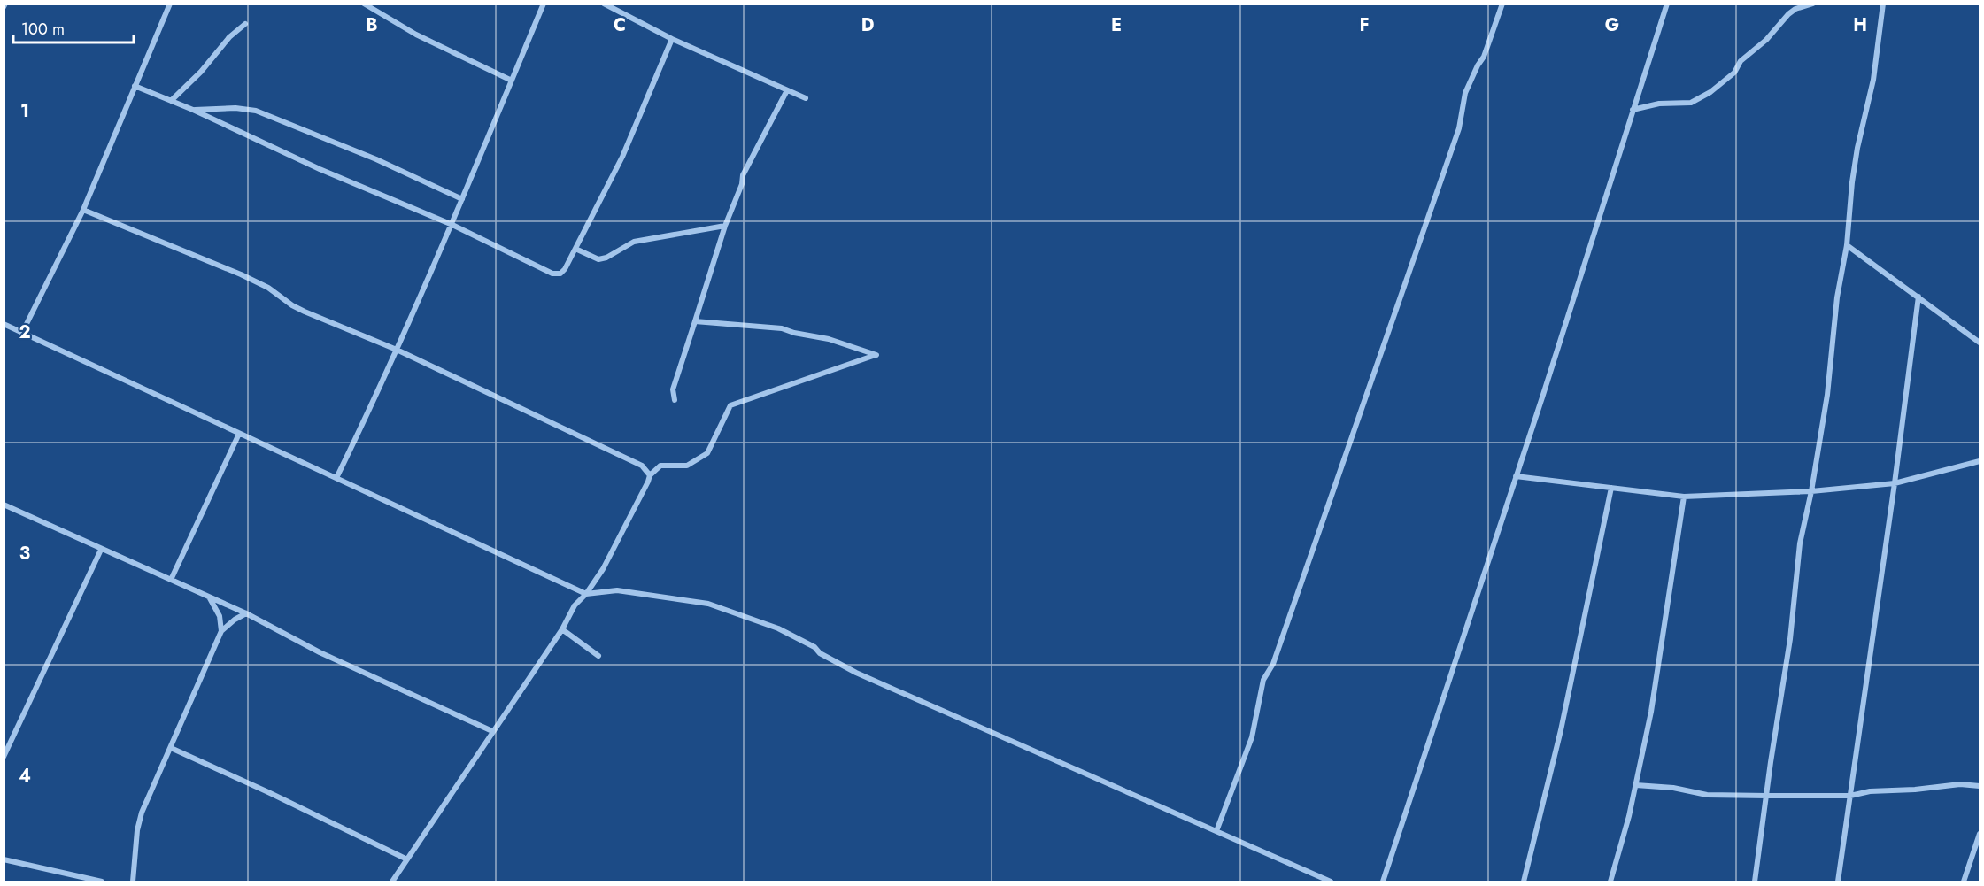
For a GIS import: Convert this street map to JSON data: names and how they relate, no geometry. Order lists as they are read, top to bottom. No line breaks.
{"scale_bar":"100 m","grid":{"columns":["B","C","D","E","F","G","H"],"rows":["1","2","3","4"]}}
